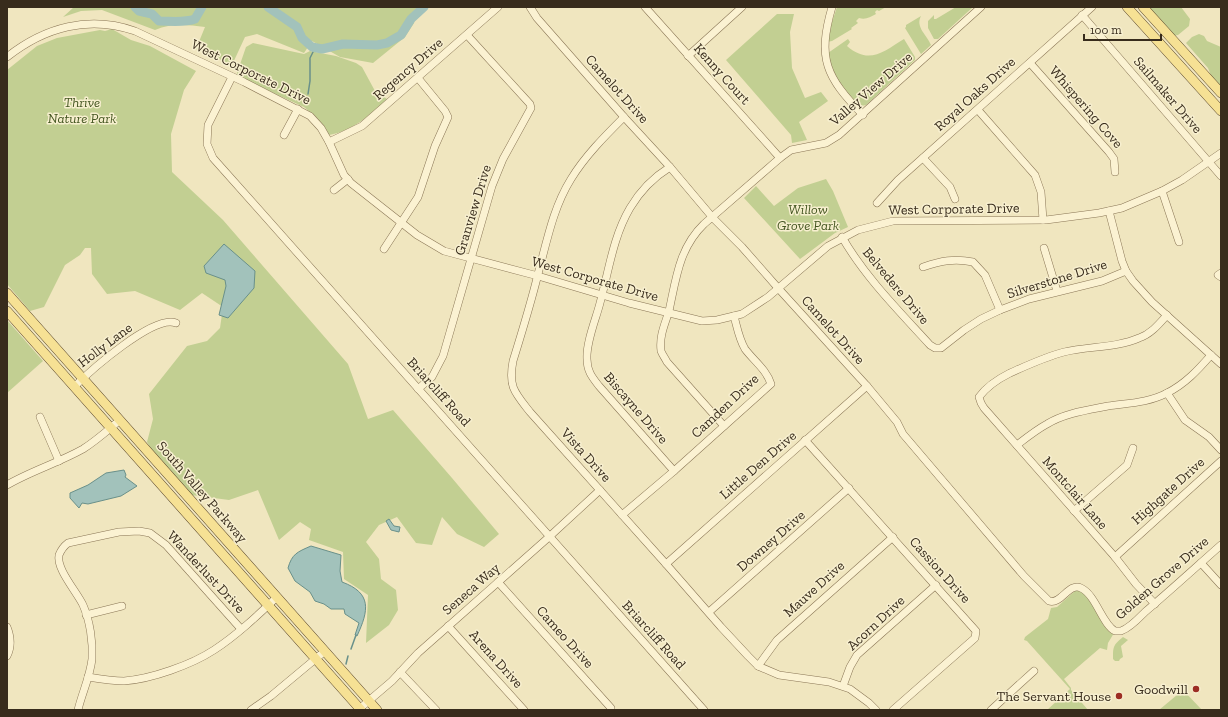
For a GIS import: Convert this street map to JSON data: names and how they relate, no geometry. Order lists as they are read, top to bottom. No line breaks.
{"streets":{"main road":["South Valley Parkway"],"street":["Regency Drive","West Corporate Drive","Kenny Court","Camelot Drive","Valley View Drive","Royal Oaks Drive","Sailmaker Drive","Whispering Cove","Granview Drive","Silverstone Drive","Belvedere Drive","Holly Lane","Briarcliff Road","Camden Drive","Biscayne Drive","Vista Drive","Little Den Drive","Highgate Drive","Montclair Lane","Downey Drive","Cassion Drive","Wanderlust Drive","Golden Grove Drive","Seneca Way","Mauve Drive","Acorn Drive","Cameo Drive","Arena Drive"]},"crossings":[["Regency Drive","West Corporate Drive"],["Regency Drive","Granview Drive"],["West Corporate Drive","Camelot Drive"],["West Corporate Drive","Valley View Drive"],["West Corporate Drive","Sailmaker Drive"],["West Corporate Drive","Granview Drive"],["West Corporate Drive","Belvedere Drive"],["West Corporate Drive","Briarcliff Road"],["West Corporate Drive","Camden Drive"],["West Corporate Drive","Biscayne Drive"],["West Corporate Drive","Vista Drive"],["Kenny Court","Valley View Drive"],["Camelot Drive","Valley View Drive"],["Camelot Drive","Biscayne Drive"],["Camelot Drive","Vista Drive"],["Camelot Drive","Little Den Drive"],["Camelot Drive","Golden Grove Drive"],["Valley View Drive","Camden Drive"],["Royal Oaks Drive","Sailmaker Drive"],["Royal Oaks Drive","Whispering Cove"],["Granview Drive","Briarcliff Road"],["Silverstone Drive","Belvedere Drive"],["Holly Lane","South Valley Parkway"],["Briarcliff Road","Seneca Way"],["Camden Drive","Biscayne Drive"],["Camden Drive","Vista Drive"],["Vista Drive","Little Den Drive"],["Vista Drive","Downey Drive"],["Vista Drive","Seneca Way"],["Vista Drive","Mauve Drive"],["Vista Drive","Acorn Drive"],["Little Den Drive","Cassion Drive"],["Highgate Drive","Montclair Lane"],["South Valley Parkway","Seneca Way"],["Montclair Lane","Golden Grove Drive"],["Downey Drive","Cassion Drive"],["Cassion Drive","Mauve Drive"],["Cassion Drive","Acorn Drive"],["Seneca Way","Cameo Drive"],["Seneca Way","Arena Drive"]],"parks":["Thrive Nature Park","Willow Grove Park"],"places":["Goodwill","The Servant House"],"scale_bar":"100 m"}
